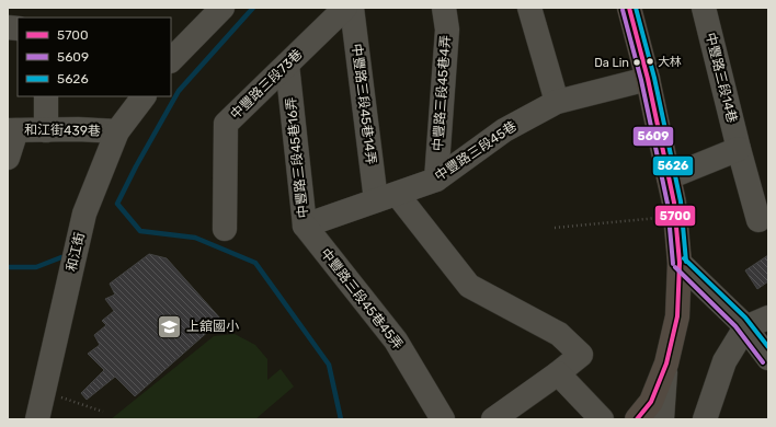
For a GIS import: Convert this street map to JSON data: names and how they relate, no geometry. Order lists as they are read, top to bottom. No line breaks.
{"streets":{"street":["中豐路三段14巷","中豐路三段73巷","中豐路三段45巷4弄","中豐路三段45巷14弄","和江街439巷","中豐路三段45巷","中豐路三段45巷16弄","和江街","中豐路三段45巷45弄"]},"crossings":[["中豐路三段73巷","中豐路三段45巷16弄"],["中豐路三段45巷4弄","中豐路三段45巷"],["中豐路三段45巷14弄","中豐路三段45巷"],["和江街439巷","和江街"],["中豐路三段45巷","中豐路三段45巷16弄"],["中豐路三段45巷","中豐路三段45巷45弄"],["中豐路三段45巷16弄","中豐路三段45巷45弄"]],"places":{"other":["大林","Da Lin"],"school or university":["上舘國小"]},"lines":["transit line 5700","transit line 5626","transit line 5609"],"legend":["5700","5609","5626"]}
